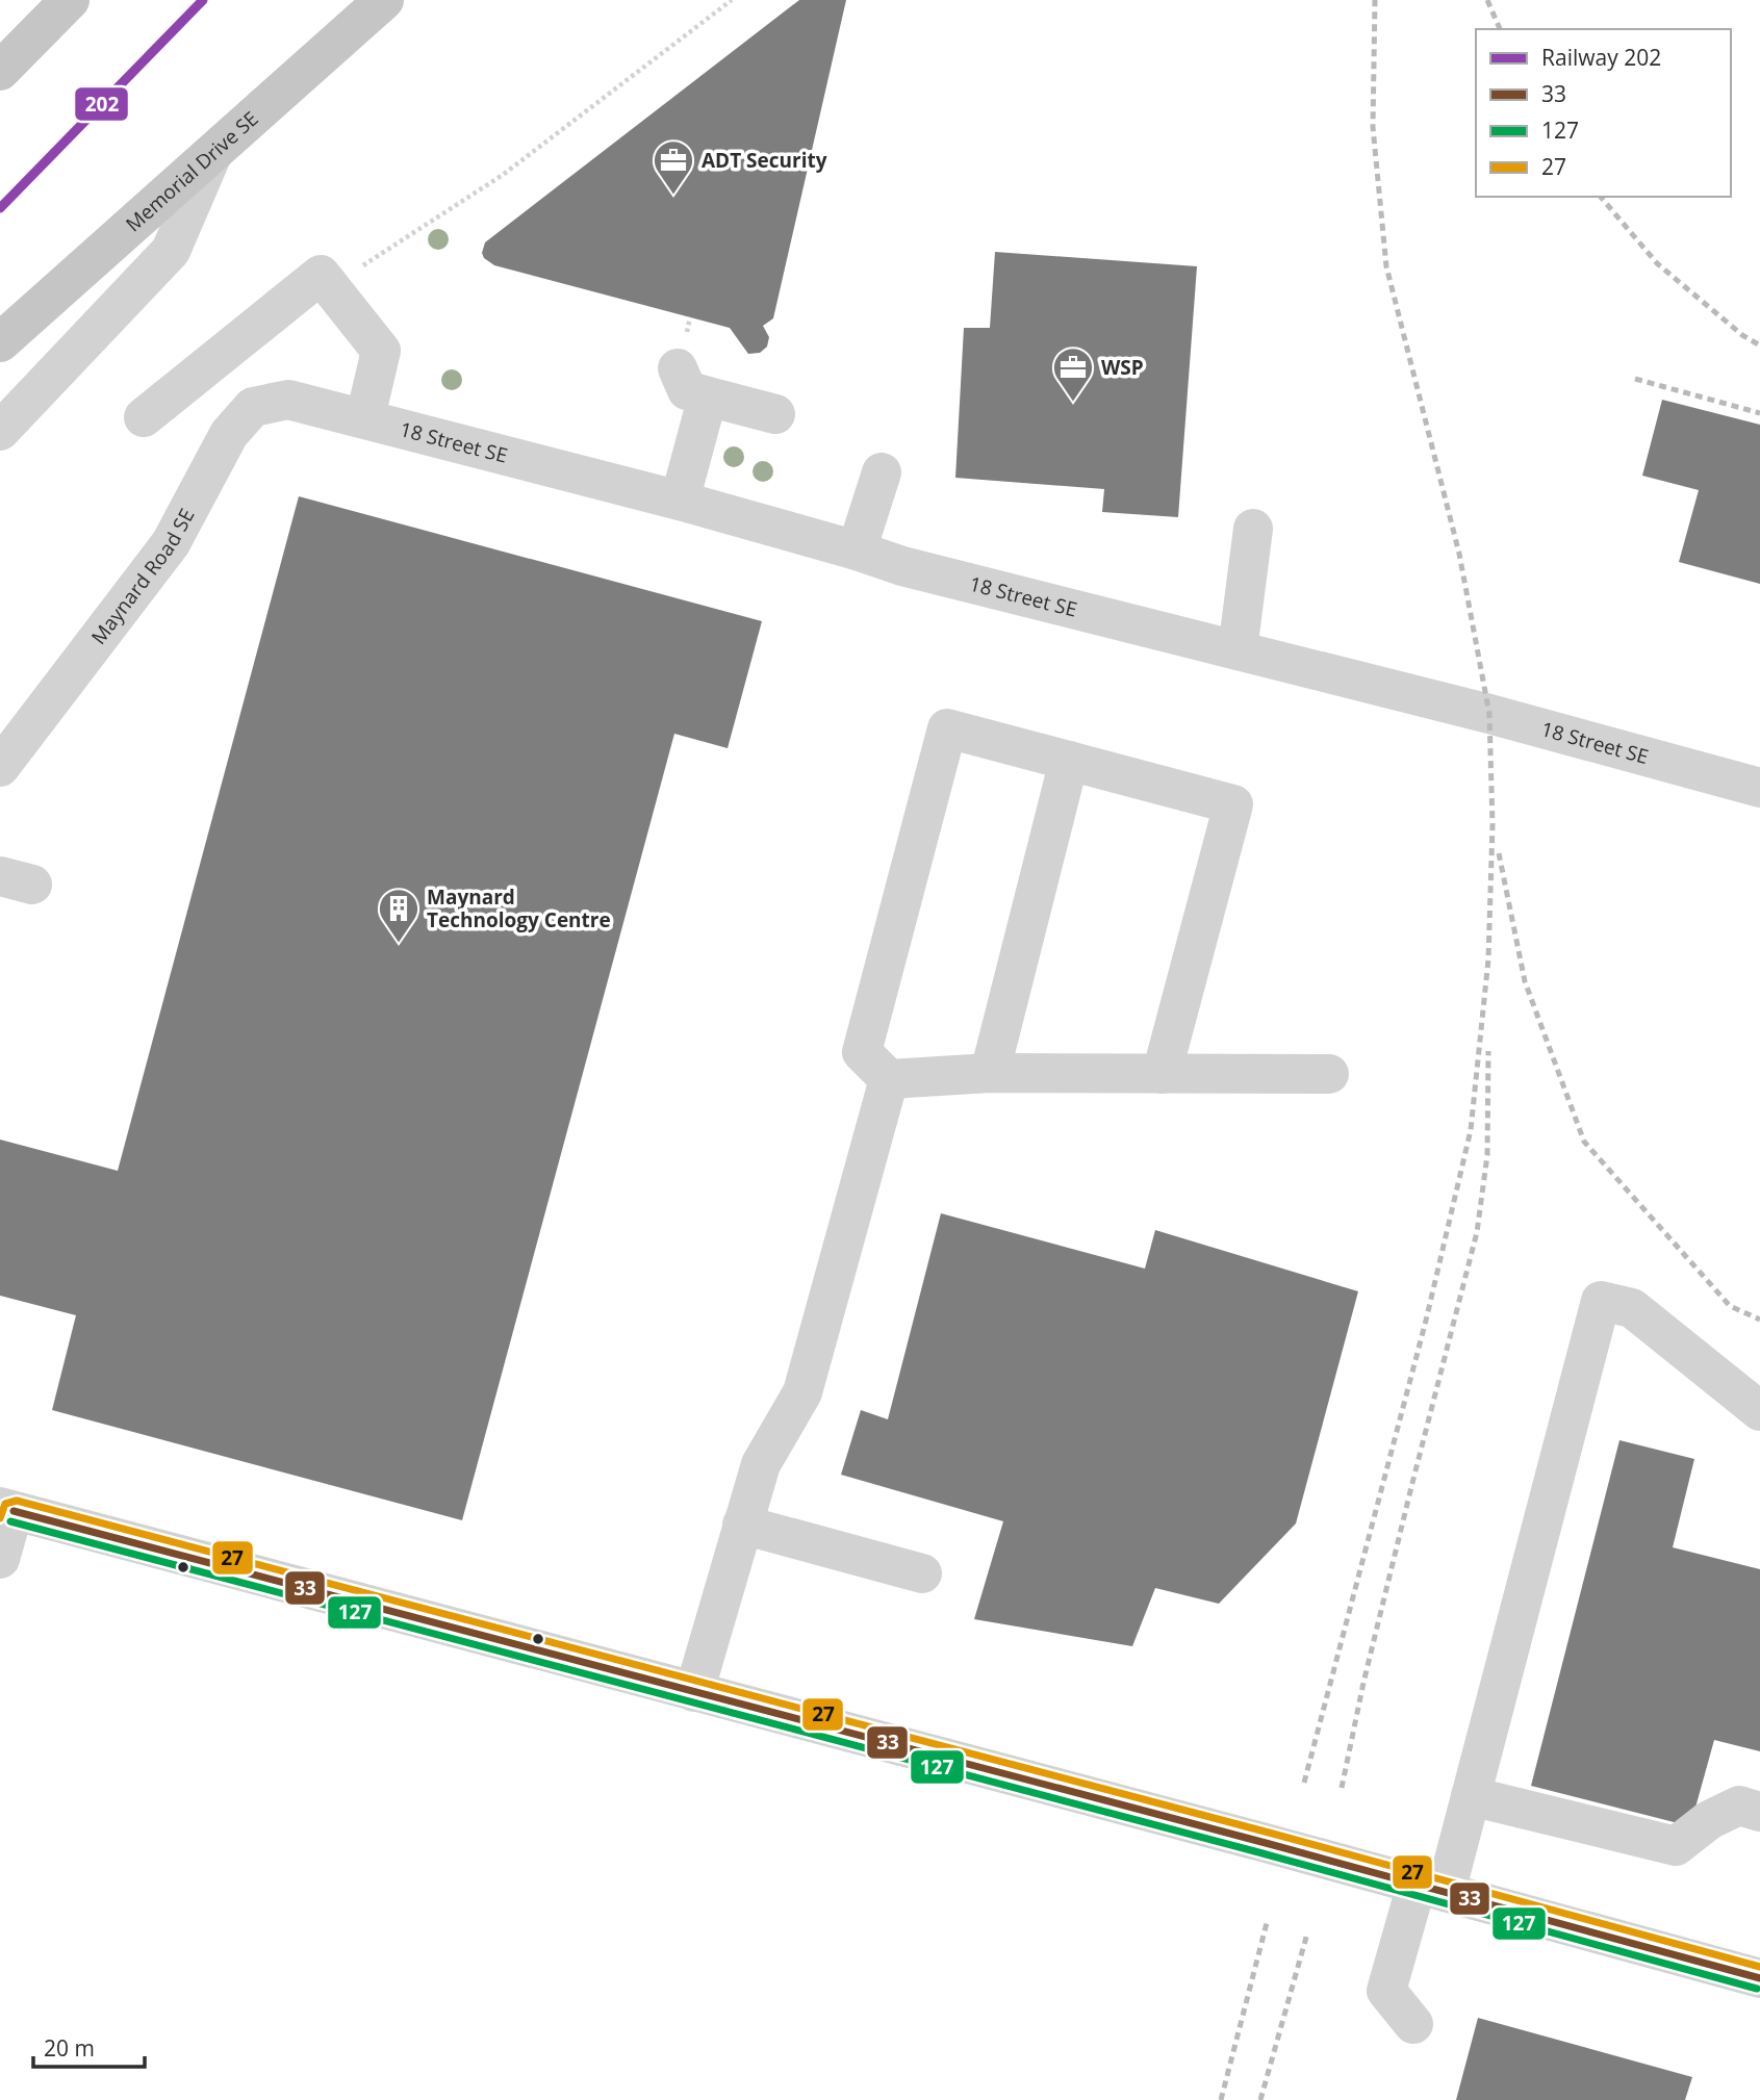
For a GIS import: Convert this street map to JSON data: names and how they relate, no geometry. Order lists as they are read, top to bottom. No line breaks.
{"streets":{"main road":["Memorial Drive SE"],"street":["18 Street SE","Maynard Road SE"]},"crossings":[["18 Street SE","Maynard Road SE"]],"places":{"office":["ADT Security","WSP"],"building":["Maynard Technology Centre"]},"lines":["rail line 202","transit line 27","transit line 33","transit line 127"],"legend":["Railway 202","33","127","27"],"scale_bar":"20 m"}
